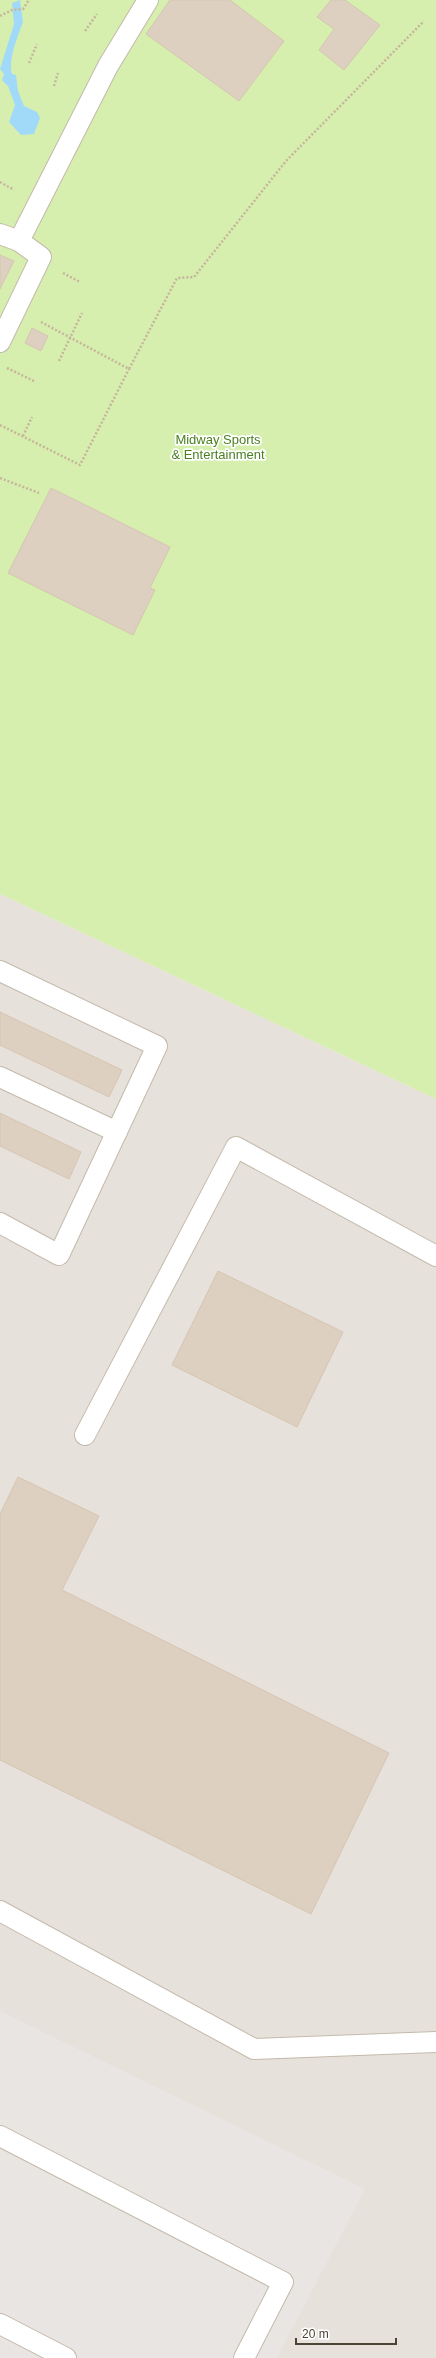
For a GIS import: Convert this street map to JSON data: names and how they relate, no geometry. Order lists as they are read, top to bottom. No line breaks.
{"parks":["Midway Sports & Entertainment"],"scale_bar":"20 m"}
